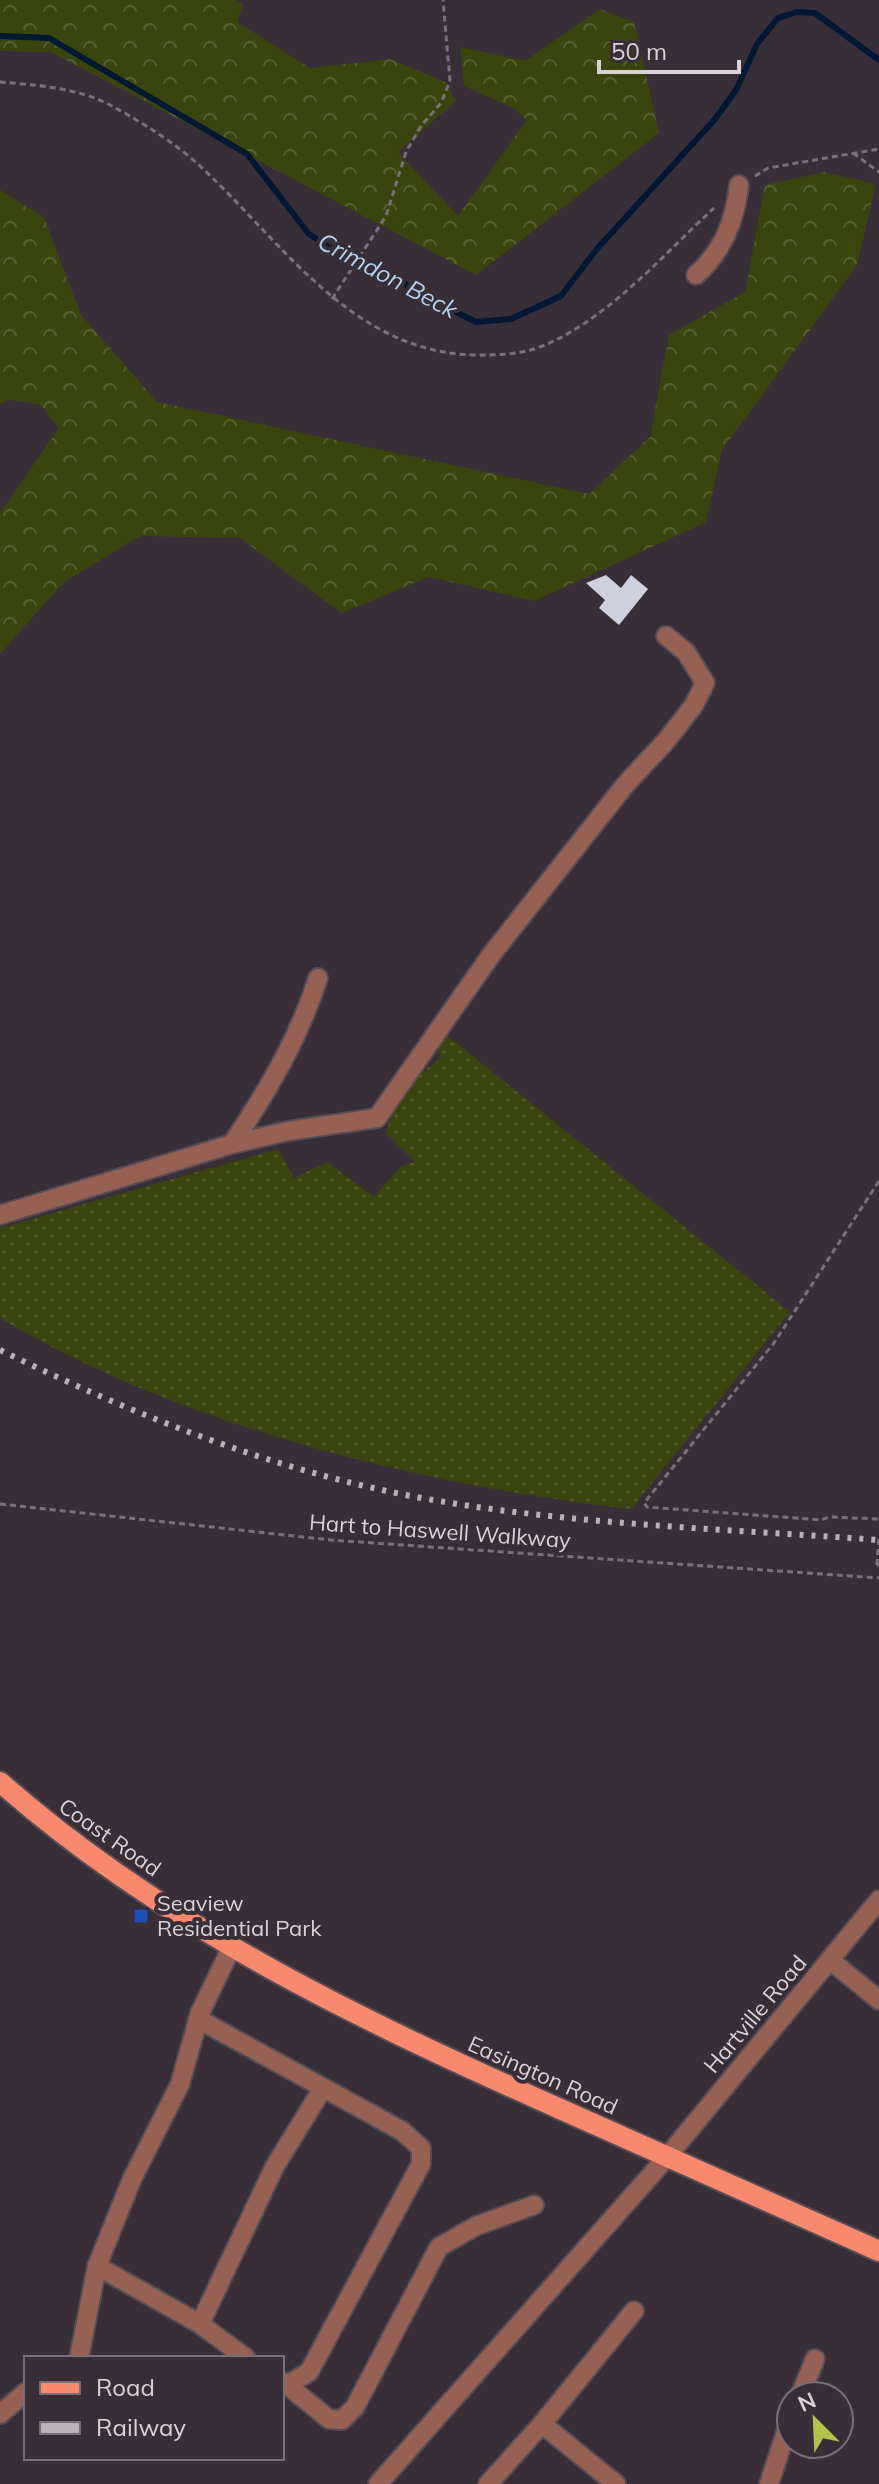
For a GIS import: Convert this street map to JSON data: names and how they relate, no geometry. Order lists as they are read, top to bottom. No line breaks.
{"streets":{"main road":["Coast Road","Easington Road"],"street":["Hartville Road"],"path":["Hart to Haswell Walkway"]},"crossings":[["Coast Road","Easington Road"],["Hartville Road","Easington Road"]],"water":["Crimdon Beck"],"places":{"transit":["Seaview Residential Park"]},"legend":["Road","Railway"],"scale_bar":"50 m","north":"top left"}
